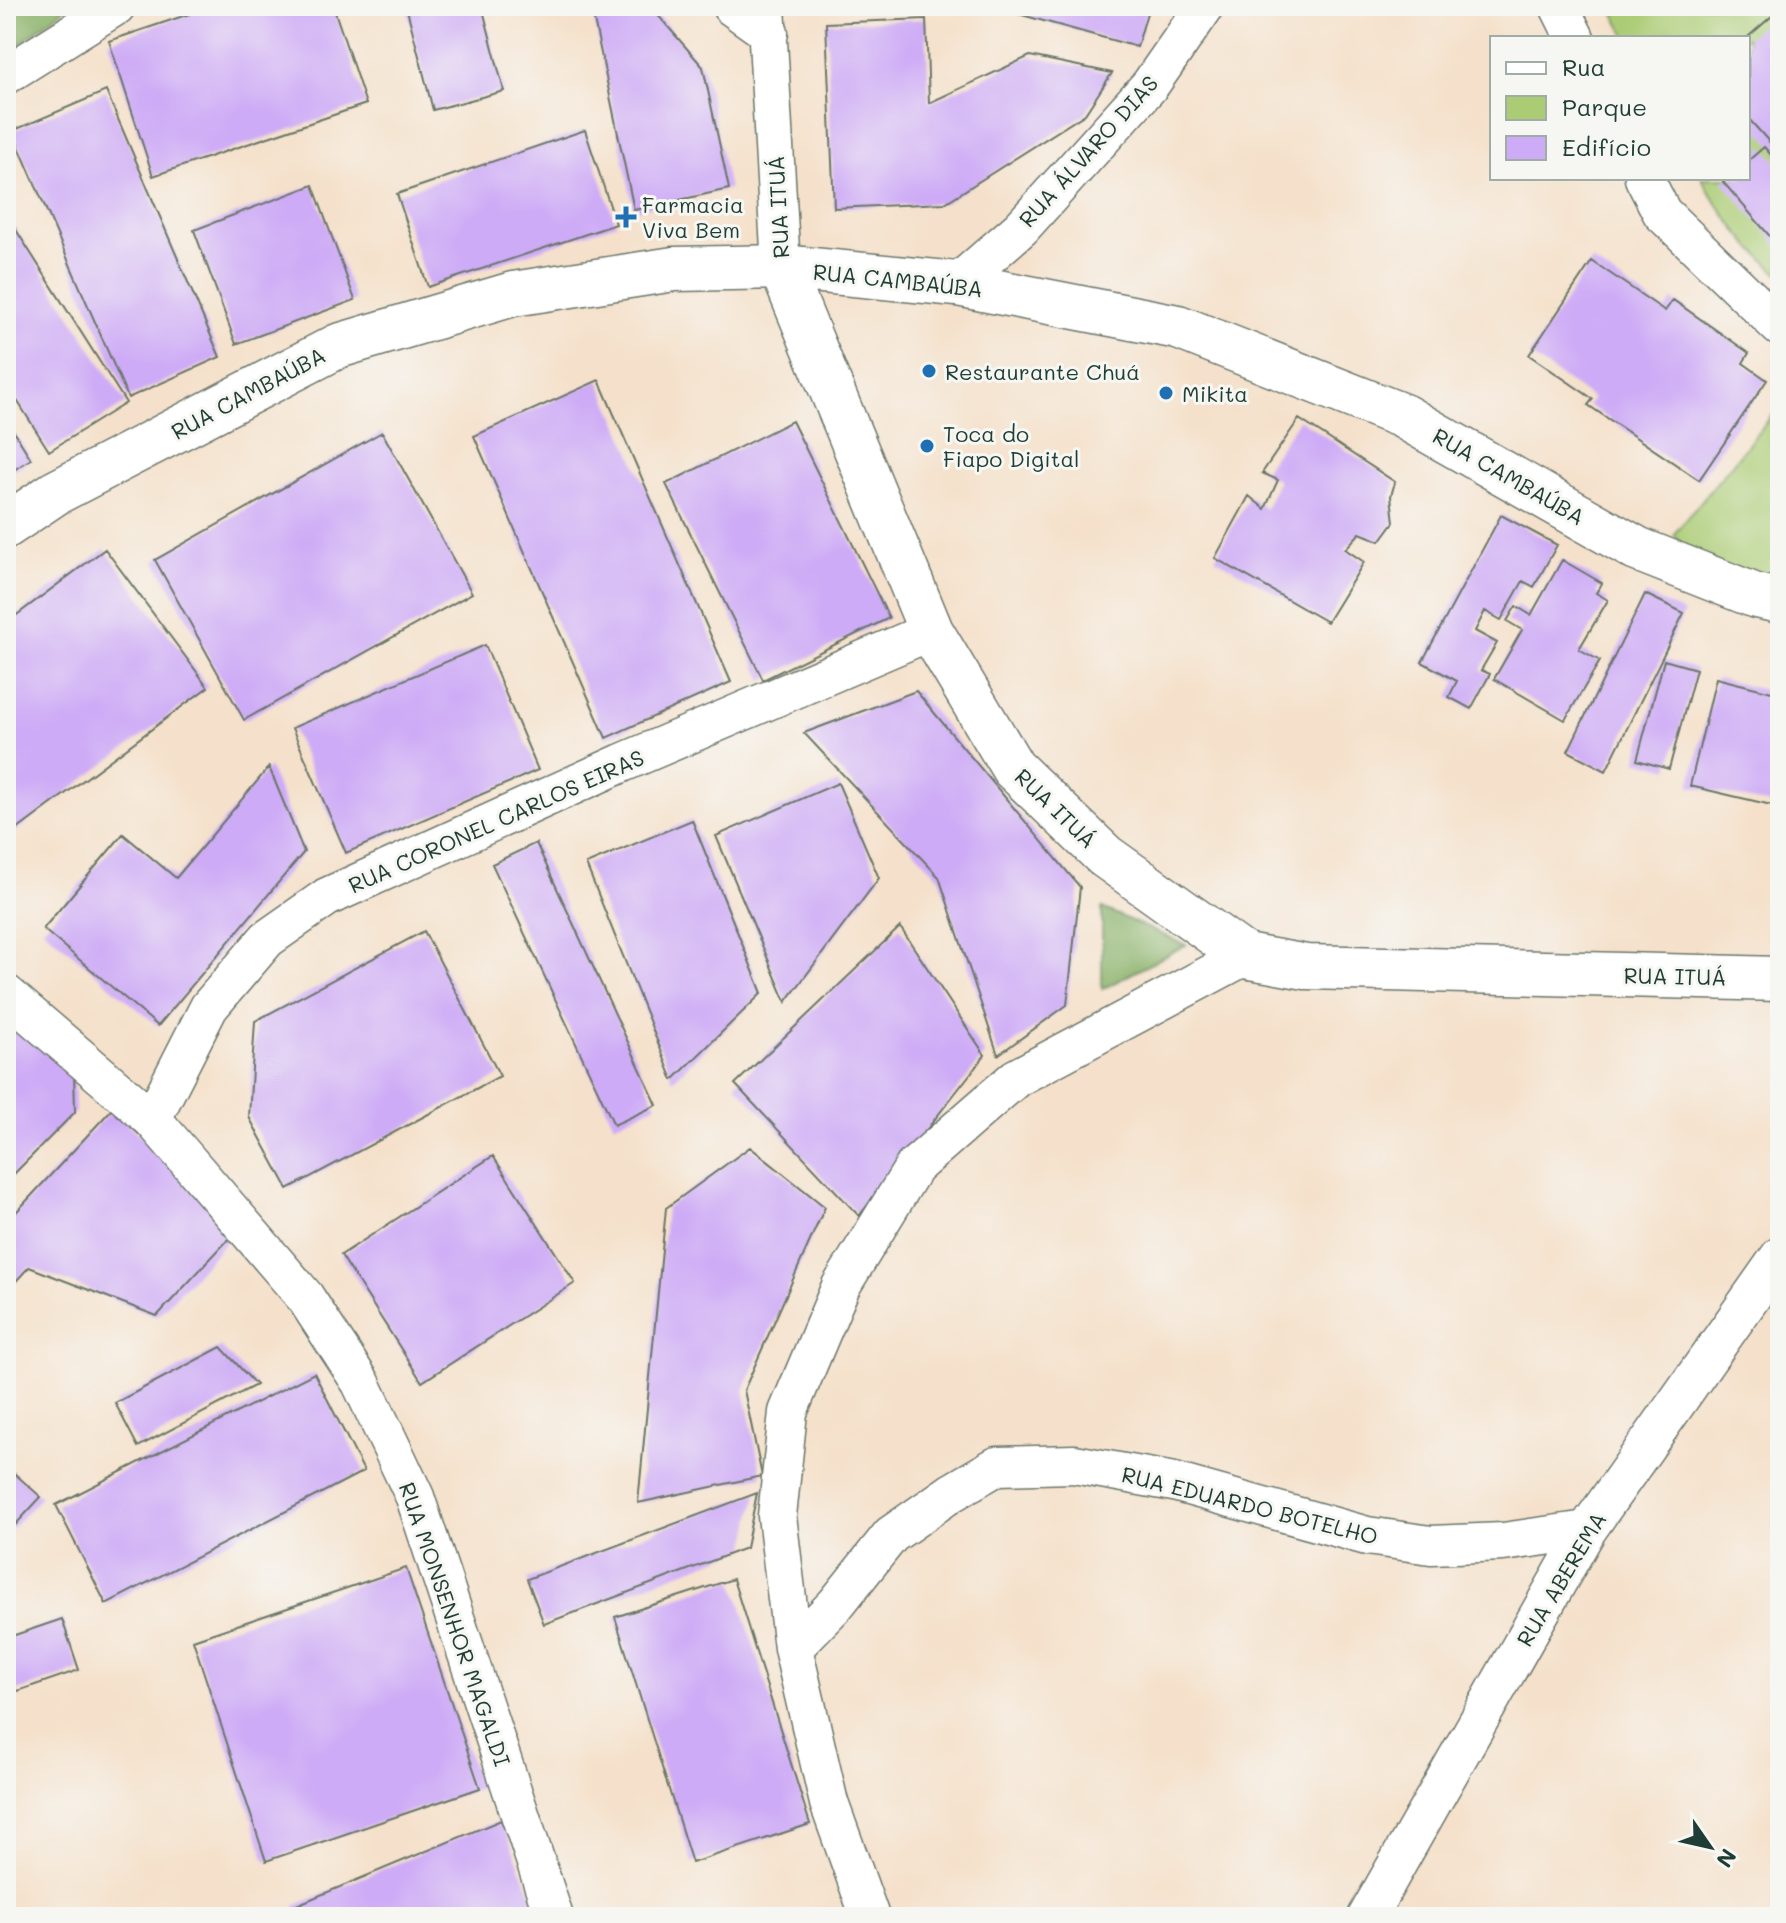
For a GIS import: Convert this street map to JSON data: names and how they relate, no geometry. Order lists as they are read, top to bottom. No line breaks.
{"streets":{"street":["RUA ÁLVARO DIAS","RUA ITUÁ","RUA CAMBAÚBA","RUA CORONEL CARLOS EIRAS","RUA EDUARDO BOTELHO","RUA ABEREMA","RUA MONSENHOR MAGALDI"]},"crossings":[["RUA ÁLVARO DIAS","RUA CAMBAÚBA"],["RUA ITUÁ","RUA CAMBAÚBA"],["RUA ITUÁ","RUA CORONEL CARLOS EIRAS"],["RUA CORONEL CARLOS EIRAS","RUA MONSENHOR MAGALDI"],["RUA EDUARDO BOTELHO","RUA ABEREMA"]],"places":{"health":["Farmacia Viva Bem"],"other":["Restaurante Chuá","Mikita","Toca do Fiapo Digital"]},"legend":["Rua","Parque","Edifício"],"north":"bottom right"}
